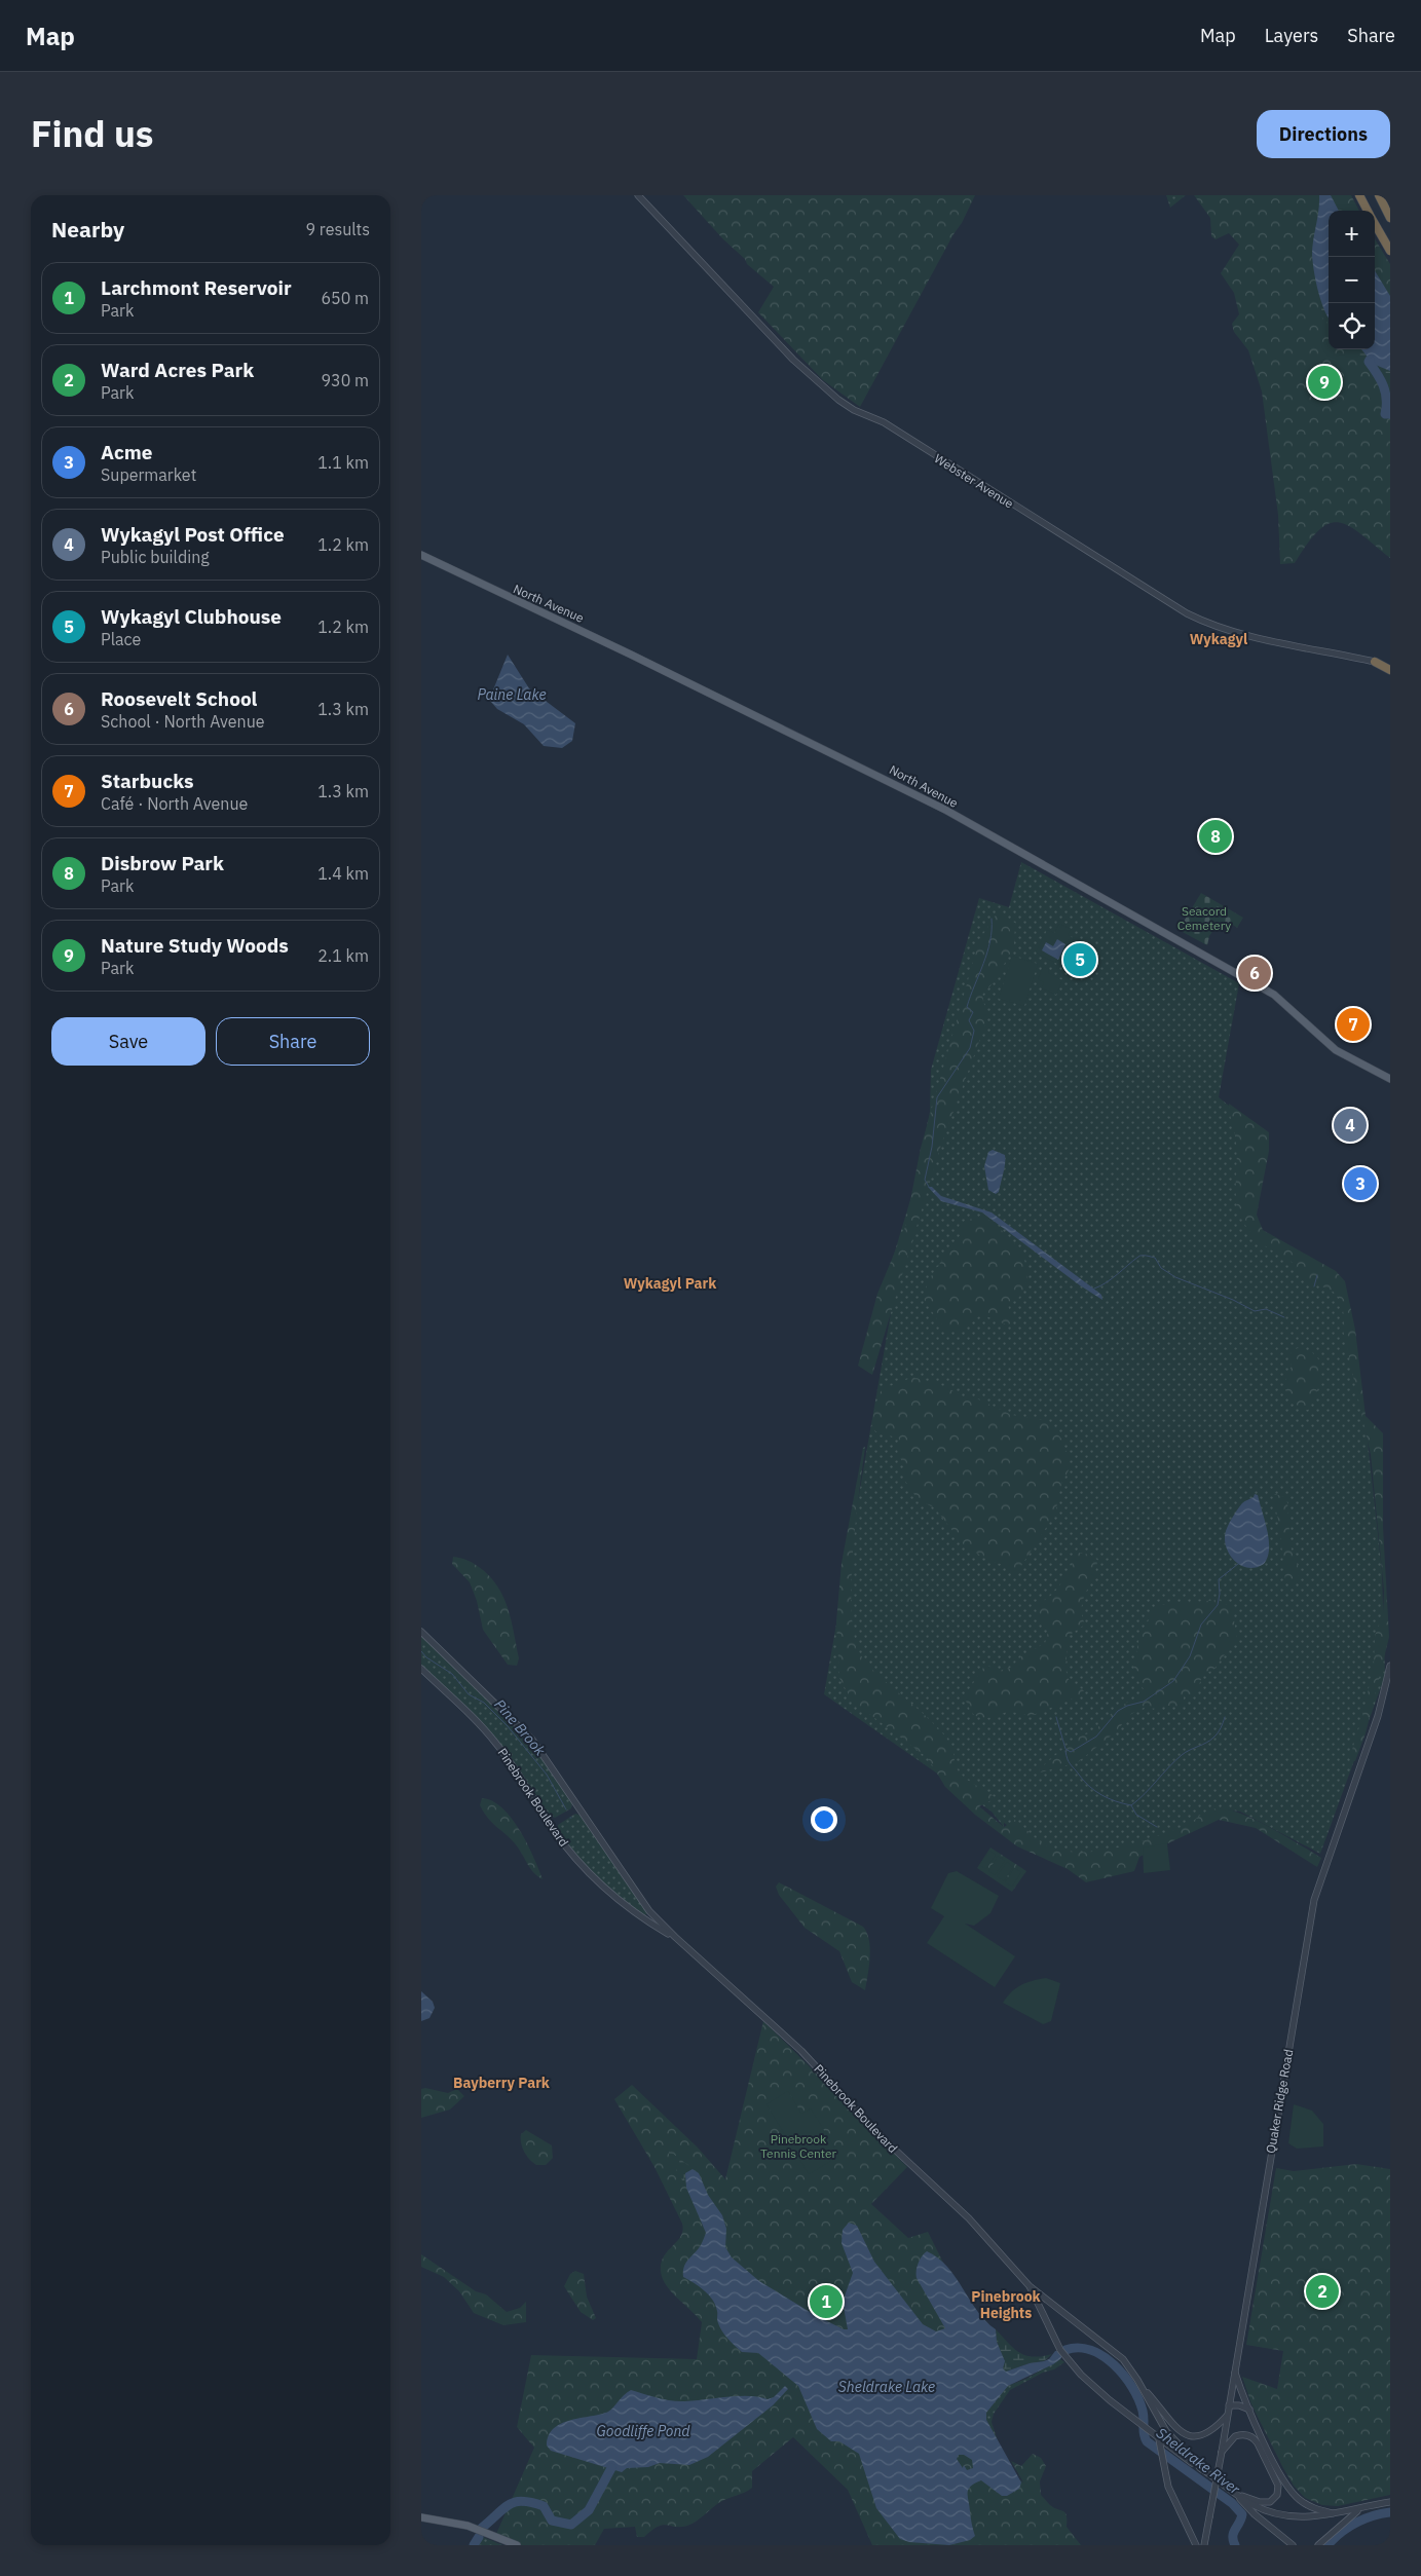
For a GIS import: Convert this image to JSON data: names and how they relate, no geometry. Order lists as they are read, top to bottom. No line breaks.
{"streets":{"main road":["North Avenue"],"street":["Webster Avenue","Pinebrook Boulevard","Quaker Ridge Road"]},"districts":["Wykagyl","Wykagyl Park","Bayberry Park","Pinebrook Heights"],"water":["Paine Lake","Pine Brook","Sheldrake Lake","Goodliffe Pond","Sheldrake River"],"parks":["Seacord Cemetery","Pinebrook Tennis Center"],"page":{"header":"Map","nav":["Map","Layers","Share"],"title":"Find us","buttons":["Directions",["Save","Share"]],"heading":["Nearby","9 results"],"map_buttons":["+","−"],"list":[{"mark":"1","name":"Larchmont Reservoir","note":"Park","value":"650 m"},{"mark":"2","name":"Ward Acres Park","note":"Park","value":"930 m"},{"mark":"3","name":"Acme","note":"Supermarket","value":"1.1 km"},{"mark":"4","name":"Wykagyl Post Office","note":"Public building","value":"1.2 km"},{"mark":"5","name":"Wykagyl Clubhouse","note":"Place","value":"1.2 km"},{"mark":"6","name":"Roosevelt School","note":"School · North Avenue","value":"1.3 km"},{"mark":"7","name":"Starbucks","note":"Café · North Avenue","value":"1.3 km"},{"mark":"8","name":"Disbrow Park","note":"Park","value":"1.4 km"},{"mark":"9","name":"Nature Study Woods","note":"Park","value":"2.1 km"}],"pins":["9","8","5","6","7","4","3","2","1"]}}
